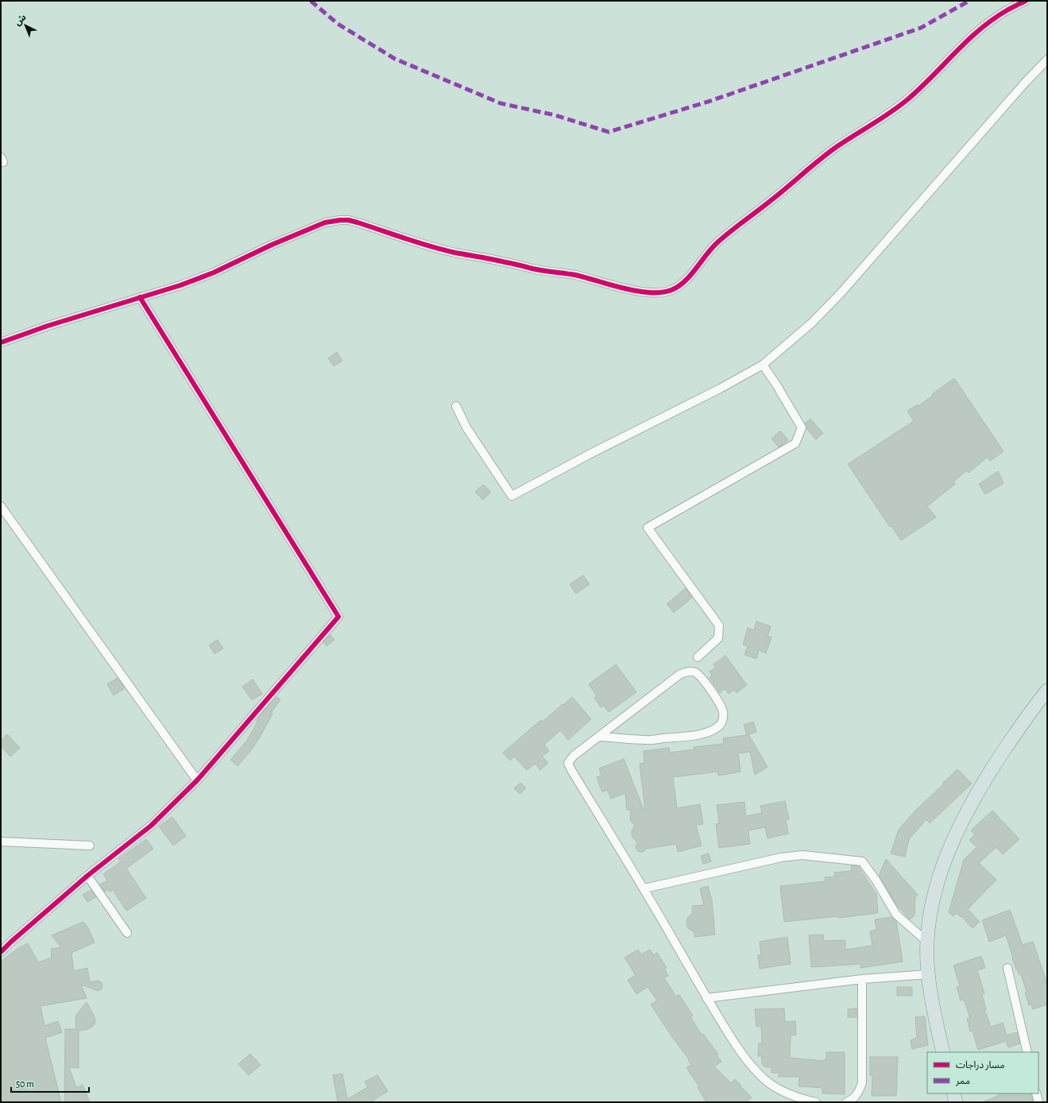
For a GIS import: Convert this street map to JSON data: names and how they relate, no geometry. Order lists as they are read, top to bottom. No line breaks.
{"legend":["مسار دراجات","ممر"],"scale_bar":"50 m","north":"top left"}
